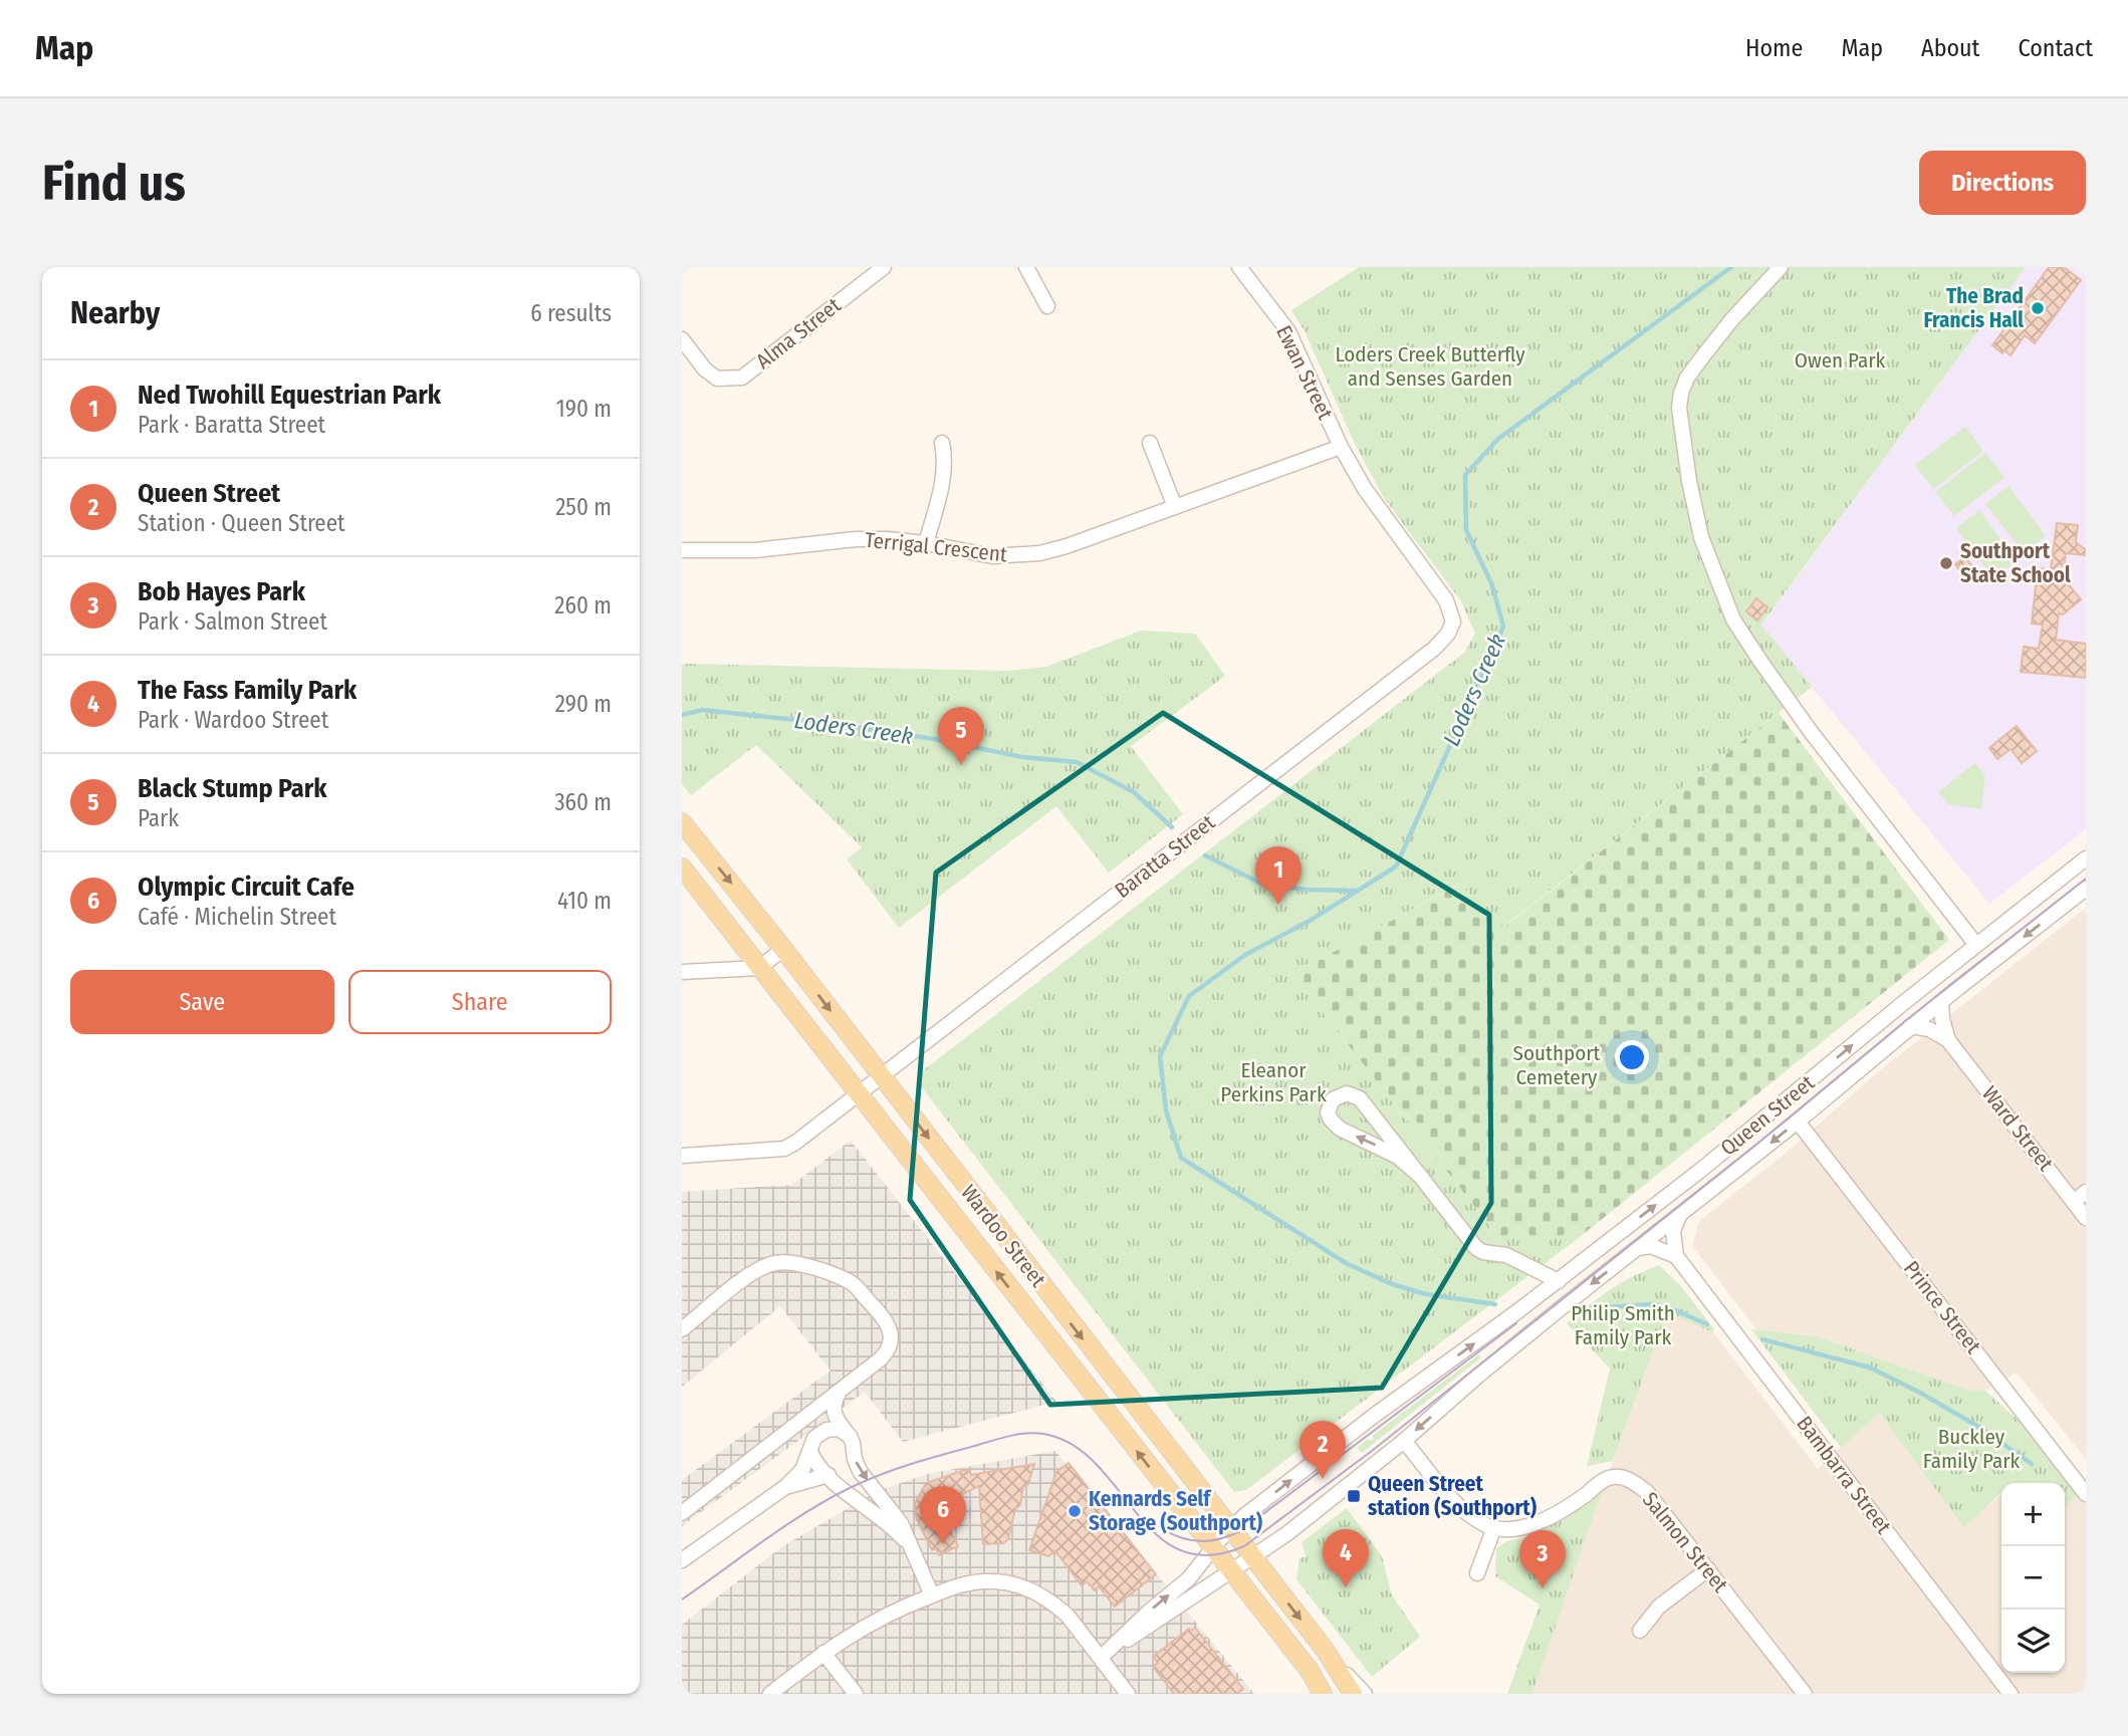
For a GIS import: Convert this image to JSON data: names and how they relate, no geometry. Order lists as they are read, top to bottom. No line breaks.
{"streets":{"main road":["Wardoo Street"],"street":["Alma Street","Ewan Street","Terrigal Crescent","Baratta Street","Queen Street","Ward Street","Prince Street","Bambarra Street","Salmon Street"]},"crossings":[["Ewan Street","Terrigal Crescent"],["Ewan Street","Baratta Street"],["Terrigal Crescent","Baratta Street"],["Baratta Street","Wardoo Street"],["Queen Street","Ward Street"],["Queen Street","Wardoo Street"],["Queen Street","Prince Street"]],"water":["Loders Creek"],"parks":["Loders Creek Butterfly and Senses Garden","Owen Park","Southport Cemetery","Eleanor Perkins Park","Philip Smith Family Park","Buckley Family Park"],"places":{"other":["The Brad Francis Hall","Southport State School","Kennards Self Storage (Southport)"],"transit":["Queen Street station (Southport)"]},"page":{"header":"Map","nav":["Home","Map","About","Contact"],"buttons":["Directions",["Save","Share"]],"title":"Find us","heading":["Nearby","6 results"],"list":[{"mark":"1","name":"Ned Twohill Equestrian Park","note":"Park · Baratta Street","value":"190 m"},{"mark":"2","name":"Queen Street","note":"Station · Queen Street","value":"250 m"},{"mark":"3","name":"Bob Hayes Park","note":"Park · Salmon Street","value":"260 m"},{"mark":"4","name":"The Fass Family Park","note":"Park · Wardoo Street","value":"290 m"},{"mark":"5","name":"Black Stump Park","note":"Park","value":"360 m"},{"mark":"6","name":"Olympic Circuit Cafe","note":"Café · Michelin Street","value":"410 m"}],"pins":["5","1","2","6","4","3"],"map_buttons":["+","−"]}}
